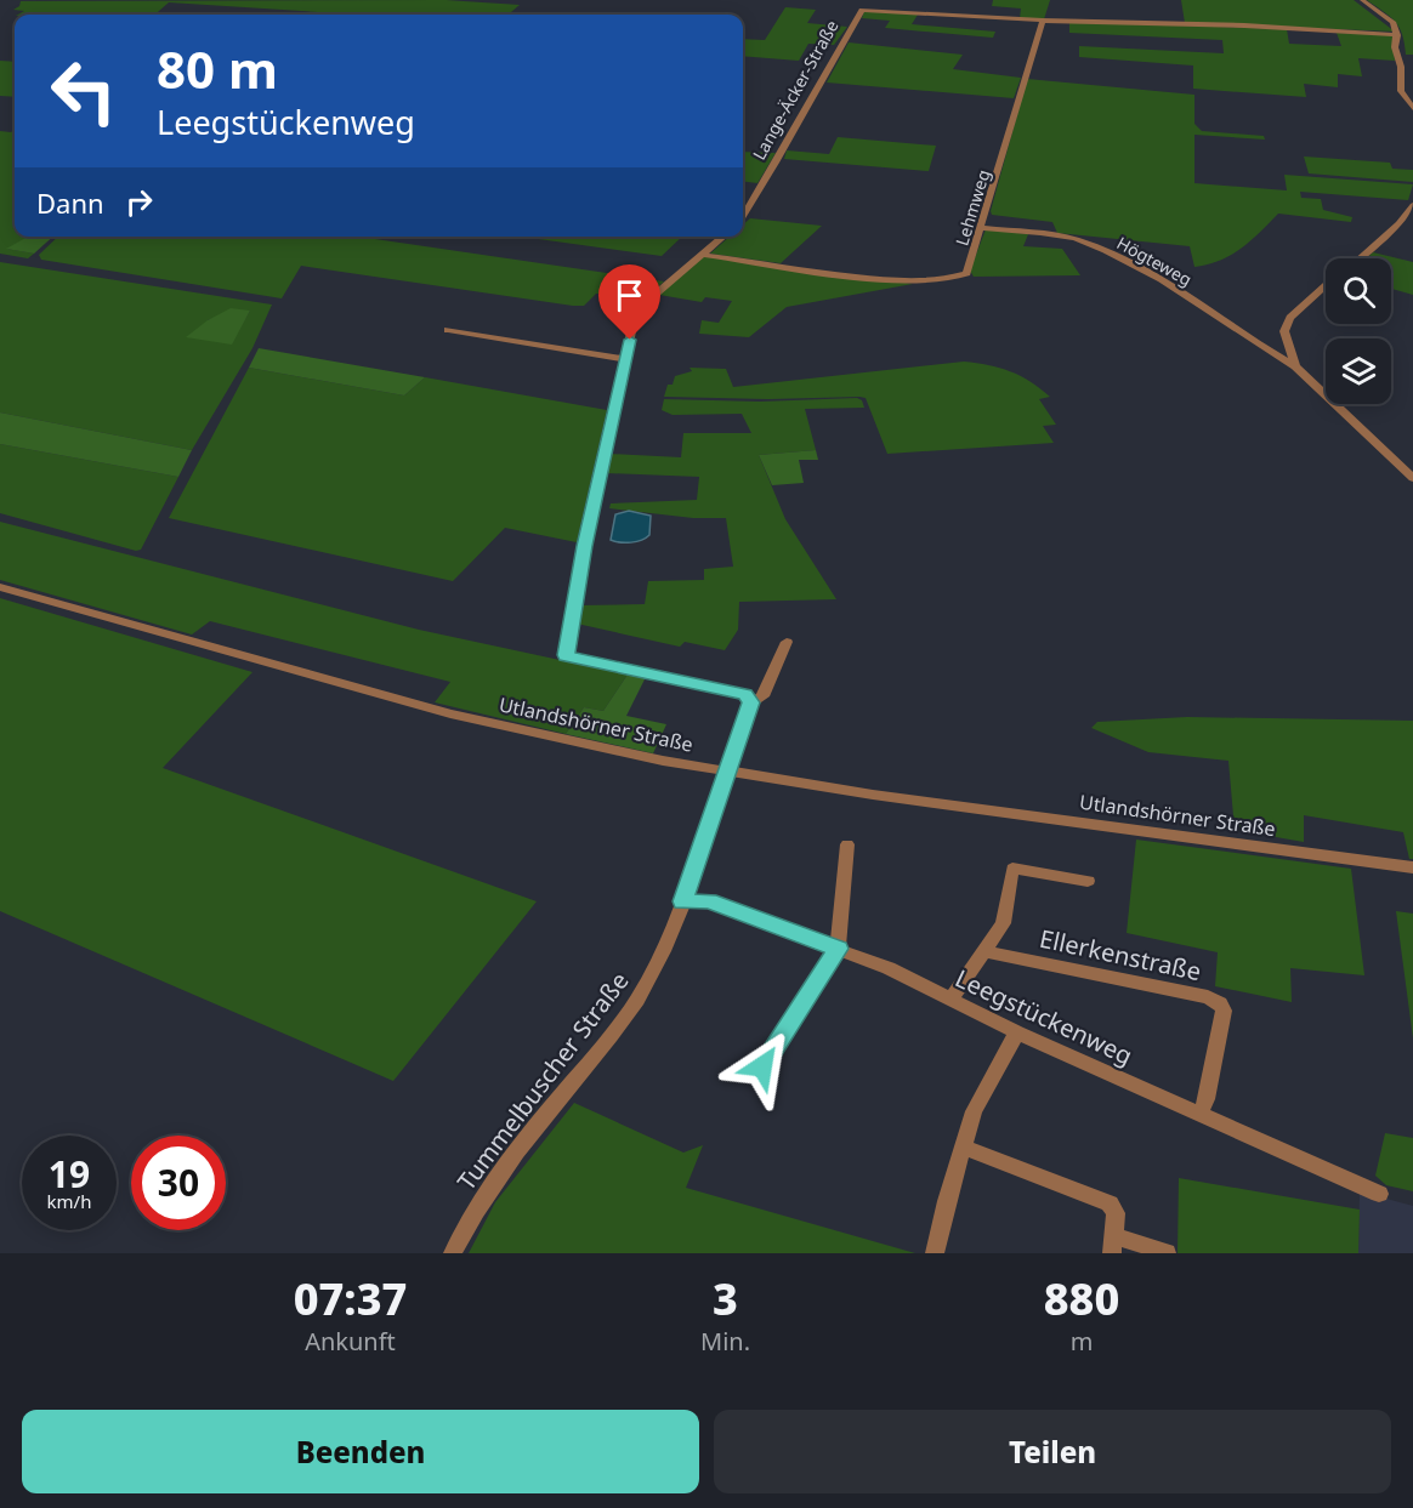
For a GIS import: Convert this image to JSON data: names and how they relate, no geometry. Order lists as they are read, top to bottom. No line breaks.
{"streets":{"street":["Lange-Äcker-Straße","Lehmweg","Högteweg","Utlandshörner Straße","Ellerkenstraße","Leegstückenweg","Tummelbuscher Straße"]},"crossings":[["Lange-Äcker-Straße","Lehmweg"],["Lehmweg","Högteweg"],["Utlandshörner Straße","Tummelbuscher Straße"],["Ellerkenstraße","Leegstückenweg"],["Leegstückenweg","Tummelbuscher Straße"]],"page":{"turn":["80 m","Leegstückenweg"],"then":"Dann","speed":"19 km/h","limit":"30","eta":["07:37","Ankunft","3","Min.","880","m"],"buttons":["Beenden","Teilen"]}}
